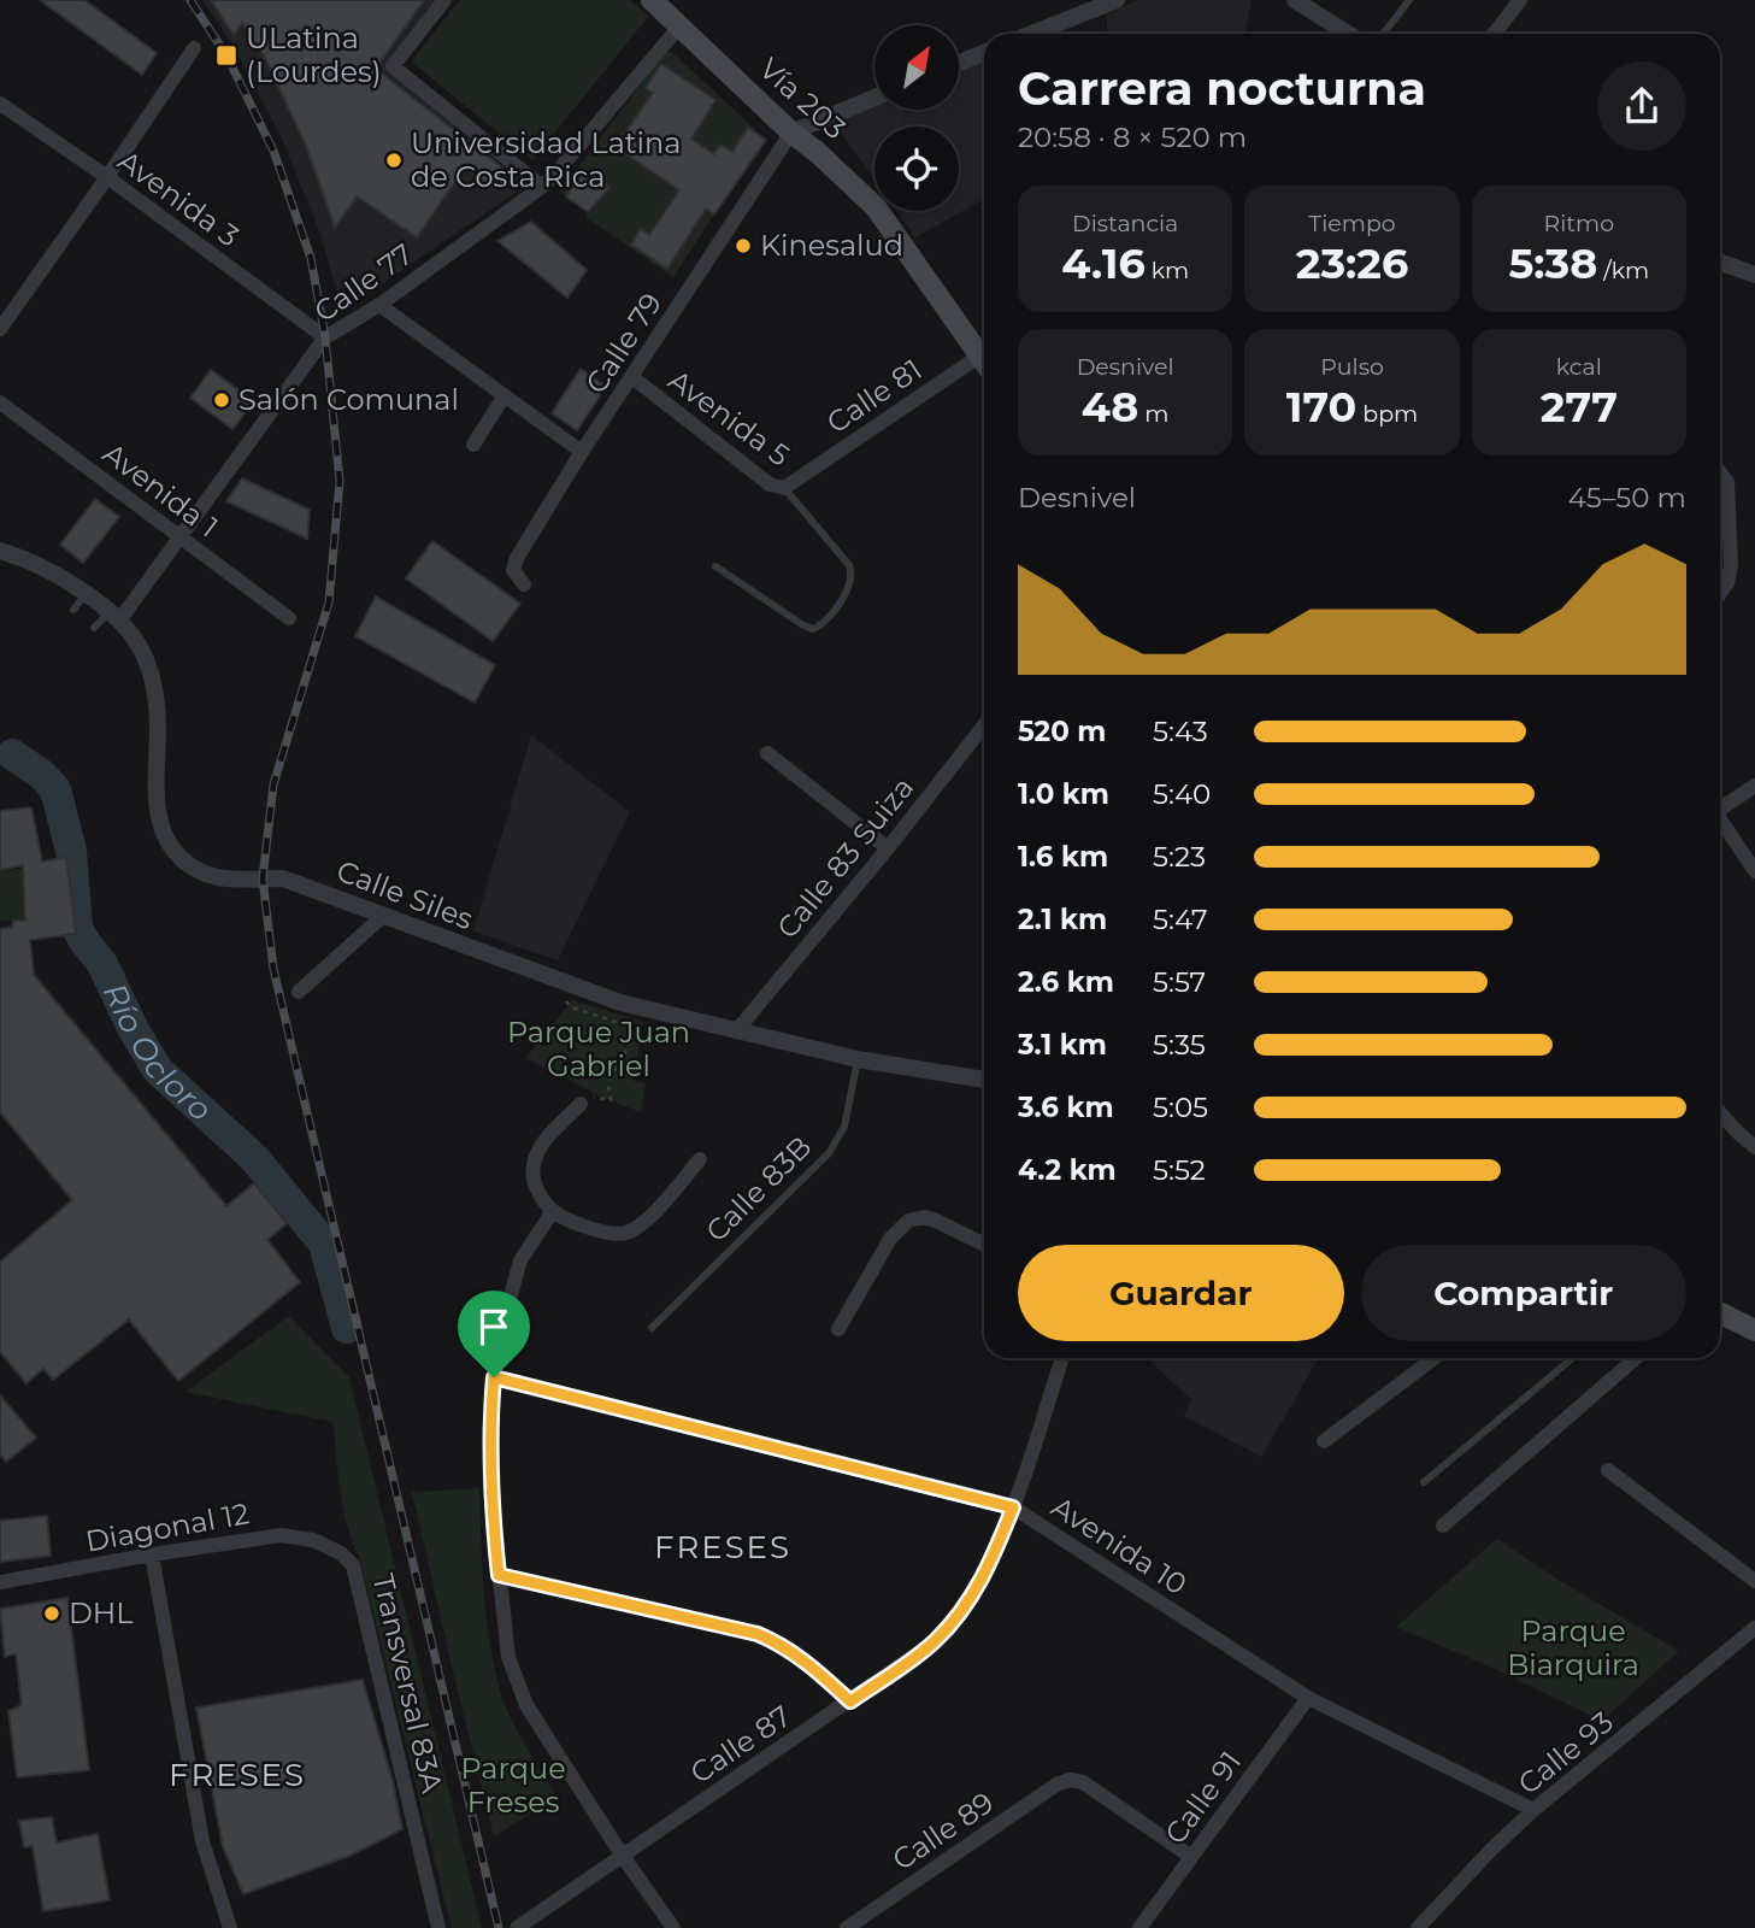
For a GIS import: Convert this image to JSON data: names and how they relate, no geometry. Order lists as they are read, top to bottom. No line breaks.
{"streets":{"main road":["Vía 203"],"street":["Avenida 3","Calle 77","Calle 79","Calle 81","Avenida 5","Avenida 1","Calle 83 Suiza","Calle Siles","Diagonal 12","Avenida 10","Transversal 83A","Calle 87","Calle 93","Calle 91","Calle 89"],"lane":["Calle 83B"]},"crossings":[["Vía 203","Calle 77"],["Vía 203","Calle 79"],["Avenida 3","Calle 77"],["Calle 77","Avenida 1"],["Calle 77","Calle Siles"],["Calle 79","Avenida 5"],["Calle 81","Avenida 5"],["Calle 83 Suiza","Calle Siles"],["Calle Siles","Calle 83B"],["Diagonal 12","Transversal 83A"],["Avenida 10","Calle 87"],["Avenida 10","Calle 93"],["Avenida 10","Calle 91"],["Calle 91","Calle 89"]],"districts":["FRESES","FRESES"],"water":["Río Ocloro"],"parks":["Parque Juan Gabriel","Parque Biarquira","Parque Freses"],"places":{"transit":["ULatina (Lourdes)"],"other":["Universidad Latina de Costa Rica","Kinesalud","Salón Comunal","DHL"]},"north":"top right","page":{"heading":["Carrera nocturna","20:58 · 8 × 520 m"],"stats":[["Distancia","4.16 km"],["Tiempo","23:26"],["Ritmo","5:38 /km"],["Desnivel","48 m"],["Pulso","170 bpm"],["kcal","277"]],"chart":["Desnivel","45–50 m"],"list":[{"name":"520 m","note":"5:43"},{"name":"1.0 km","note":"5:40"},{"name":"1.6 km","note":"5:23"},{"name":"2.1 km","note":"5:47"},{"name":"2.6 km","note":"5:57"},{"name":"3.1 km","note":"5:35"},{"name":"3.6 km","note":"5:05"},{"name":"4.2 km","note":"5:52"}],"buttons":["Guardar","Compartir"]}}
